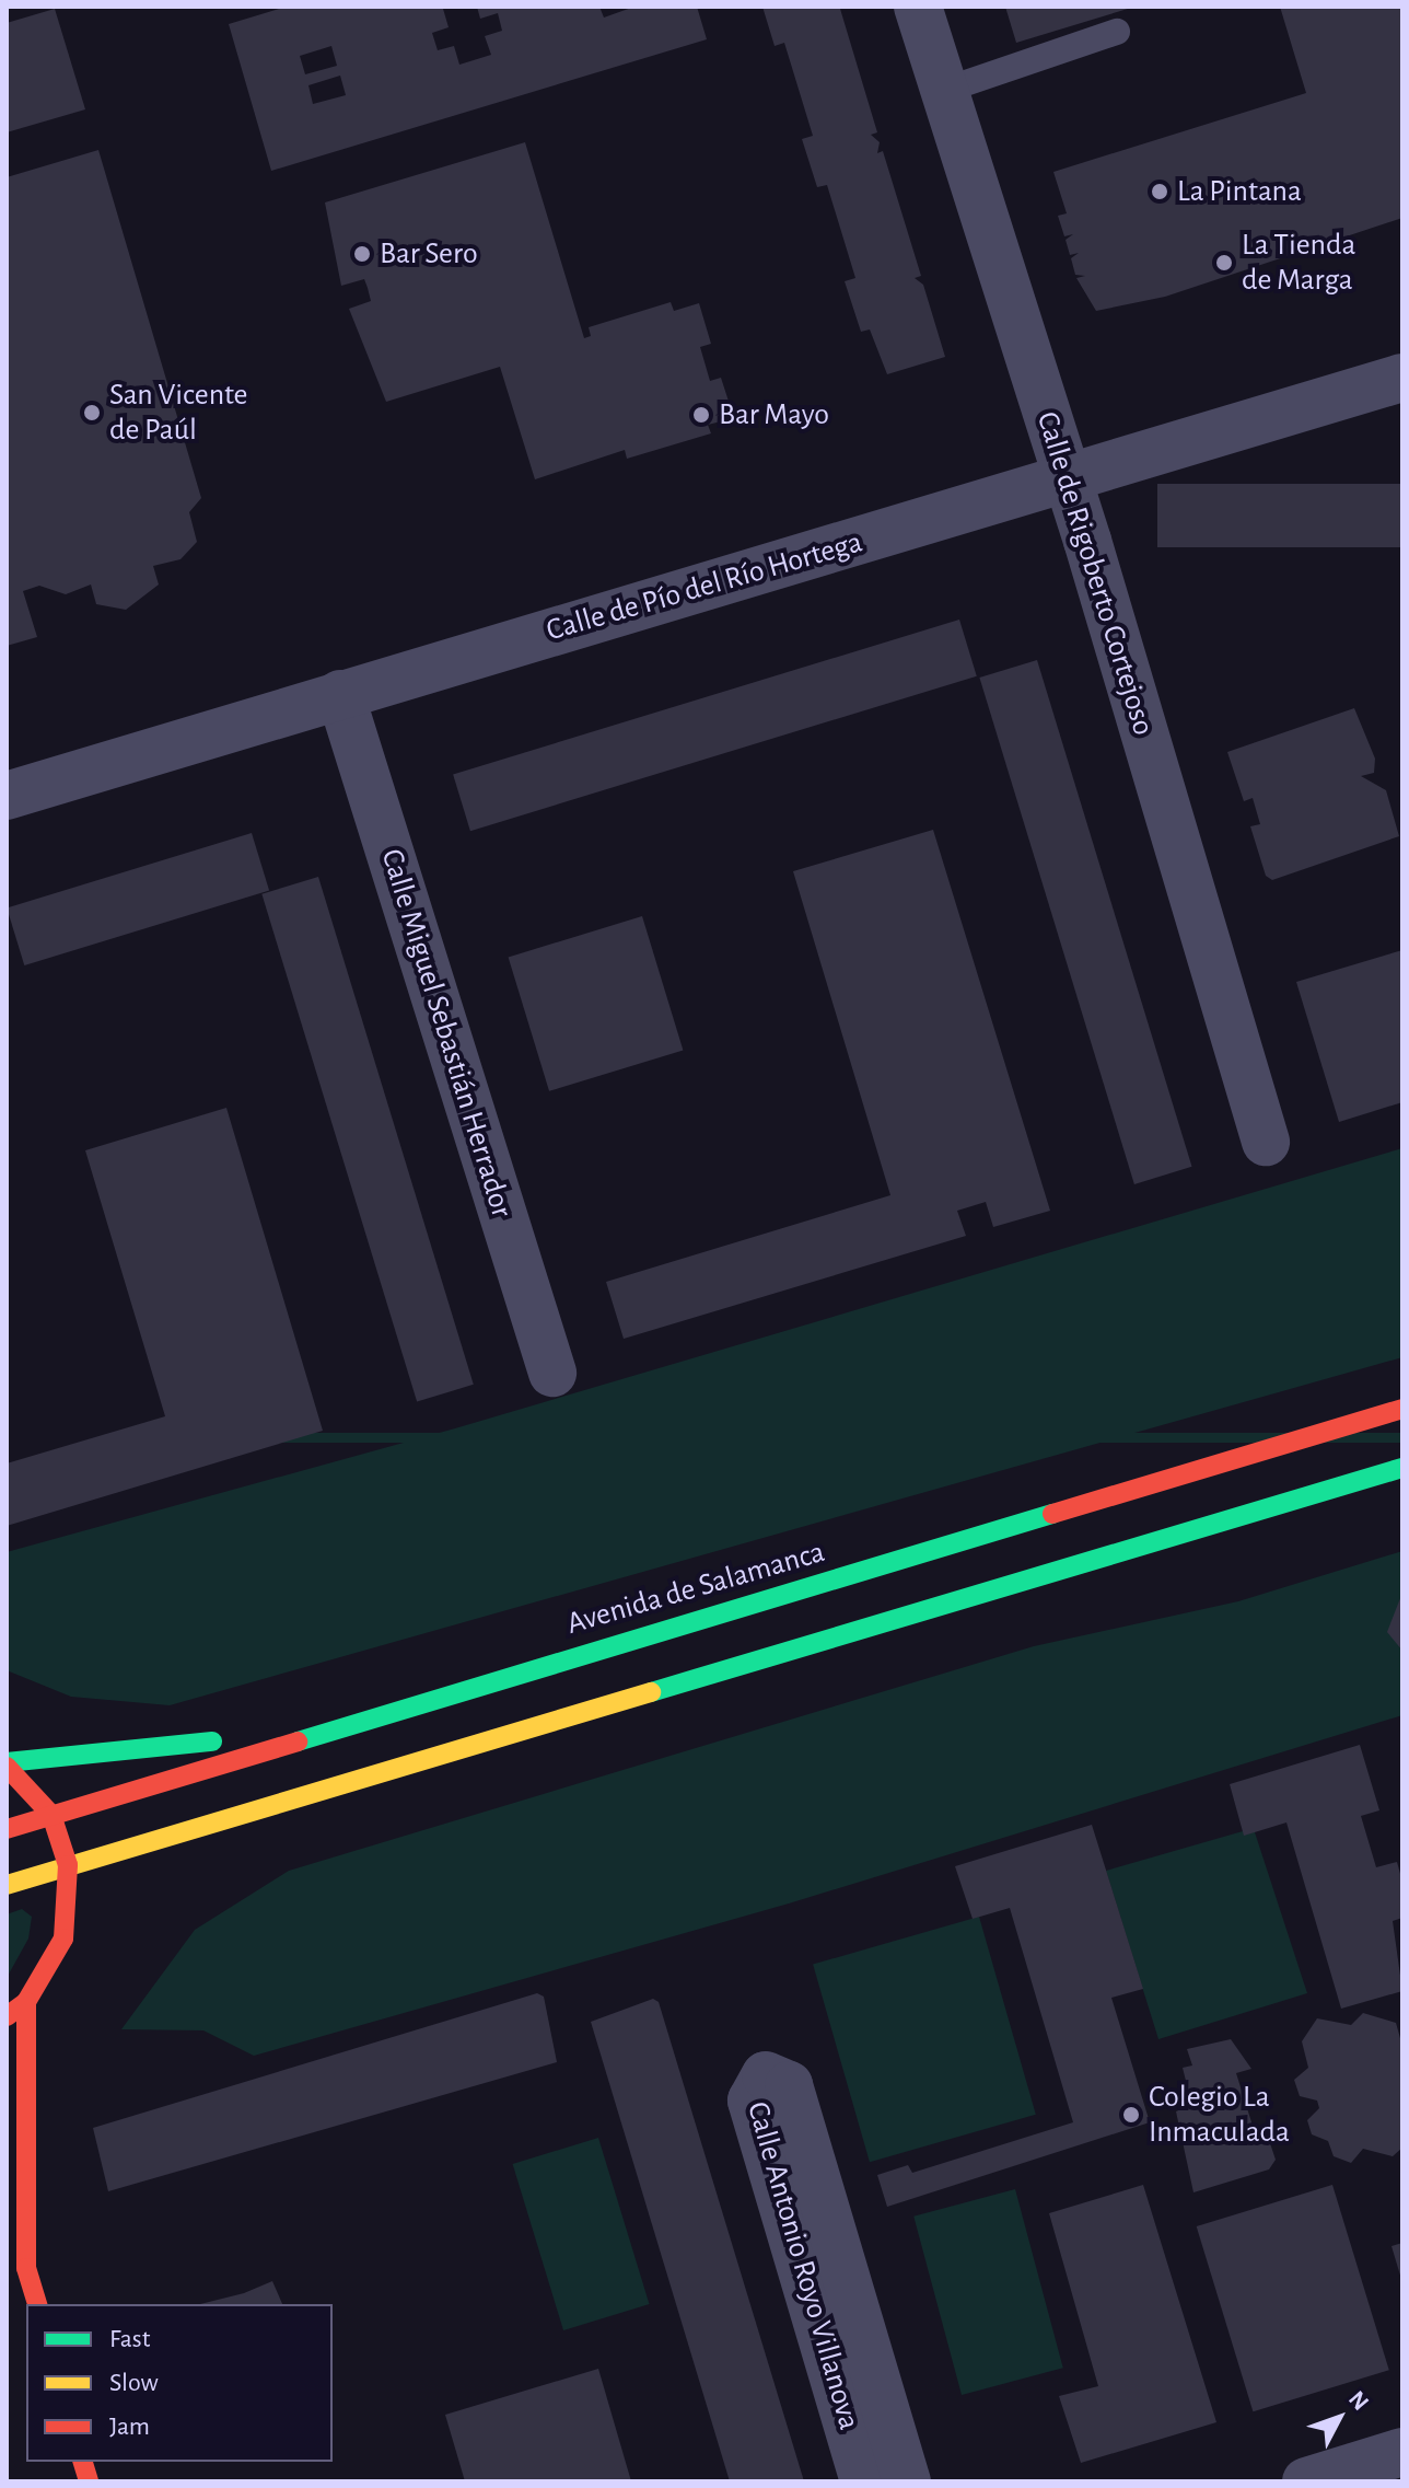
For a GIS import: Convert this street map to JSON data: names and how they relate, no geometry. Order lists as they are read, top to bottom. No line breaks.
{"streets":{"main road":["Avenida de Salamanca"],"street":["Calle de Rigoberto Cortejoso","Calle de Pío del Río Hortega","Calle Miguel Sebastián Herrador","Calle Antonio Royo Villanova"]},"crossings":[["Calle de Rigoberto Cortejoso","Calle de Pío del Río Hortega"],["Calle de Pío del Río Hortega","Calle Miguel Sebastián Herrador"]],"places":["La Pintana","Bar Sero","La Tienda de Marga","San Vicente de Paúl","Bar Mayo","Colegio La Inmaculada"],"legend":["Fast","Slow","Jam"],"north":"top right"}
